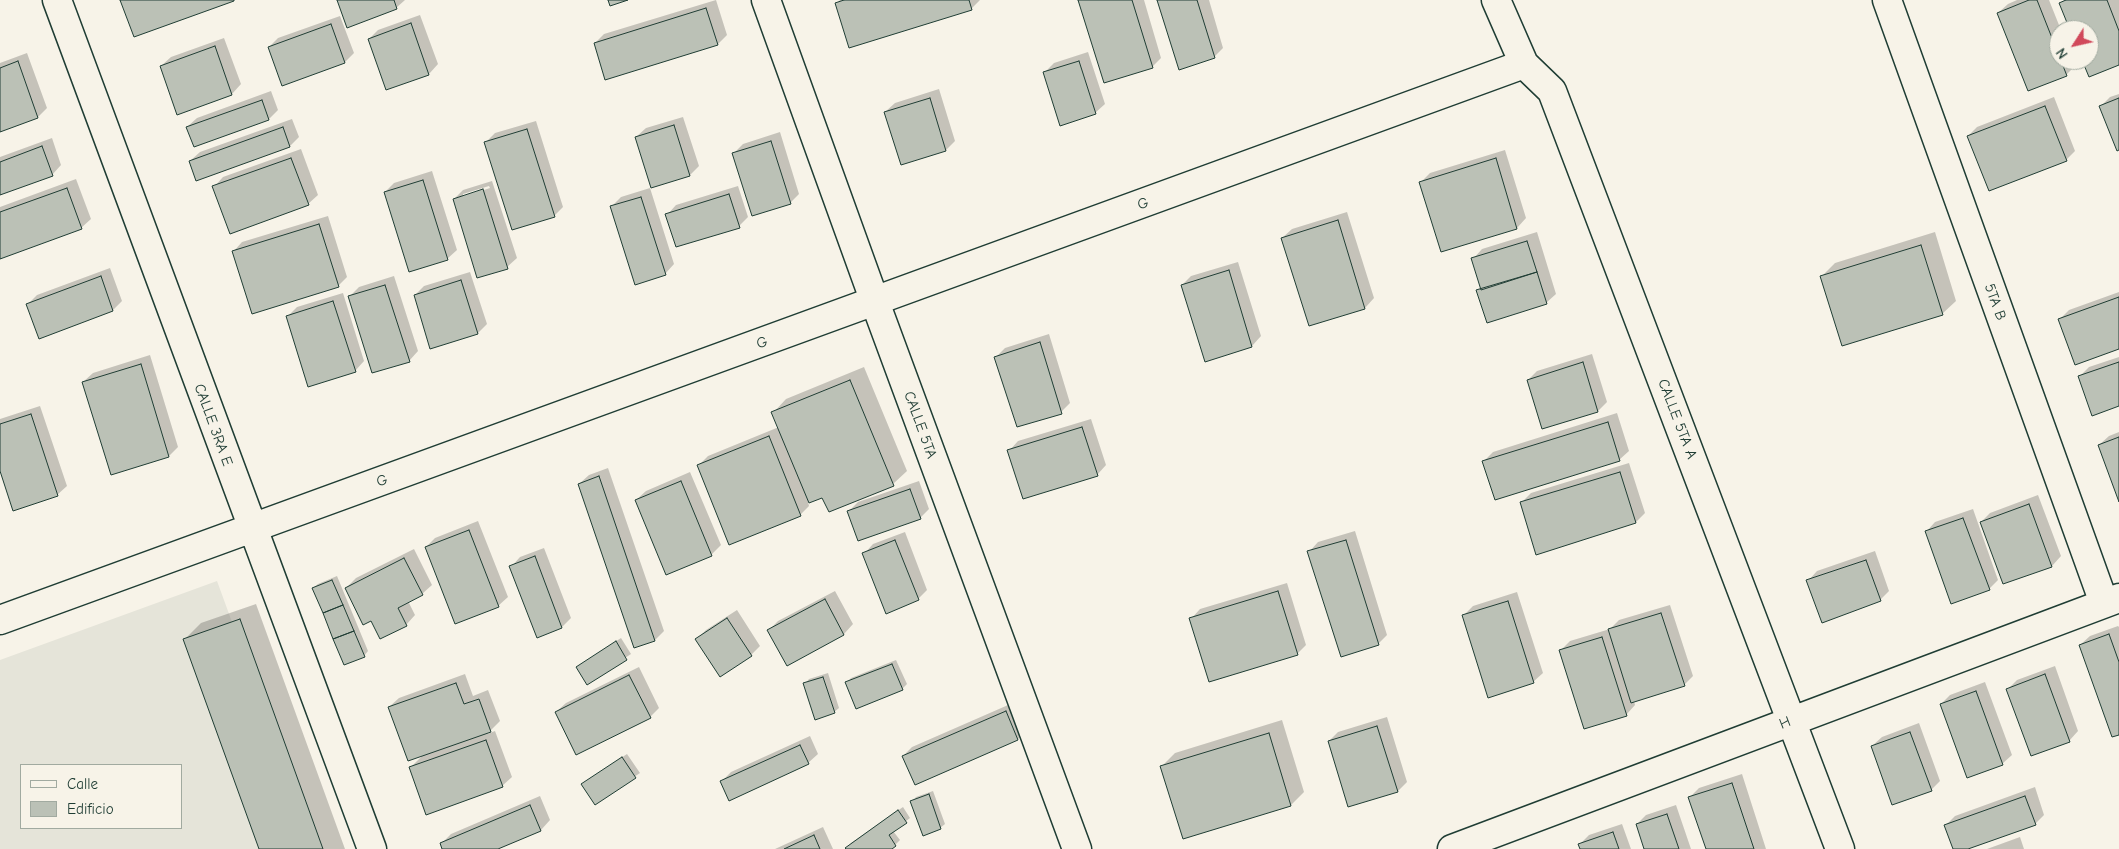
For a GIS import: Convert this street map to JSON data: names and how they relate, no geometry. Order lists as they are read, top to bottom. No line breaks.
{"streets":{"street":["G","5TA B","CALLE 5TA A","CALLE 3RA E","CALLE 5TA","H"]},"crossings":[["G","CALLE 5TA A"],["G","CALLE 3RA E"],["G","CALLE 5TA"],["5TA B","H"],["CALLE 5TA A","H"]],"legend":["Calle","Edificio"],"north":"bottom left"}
